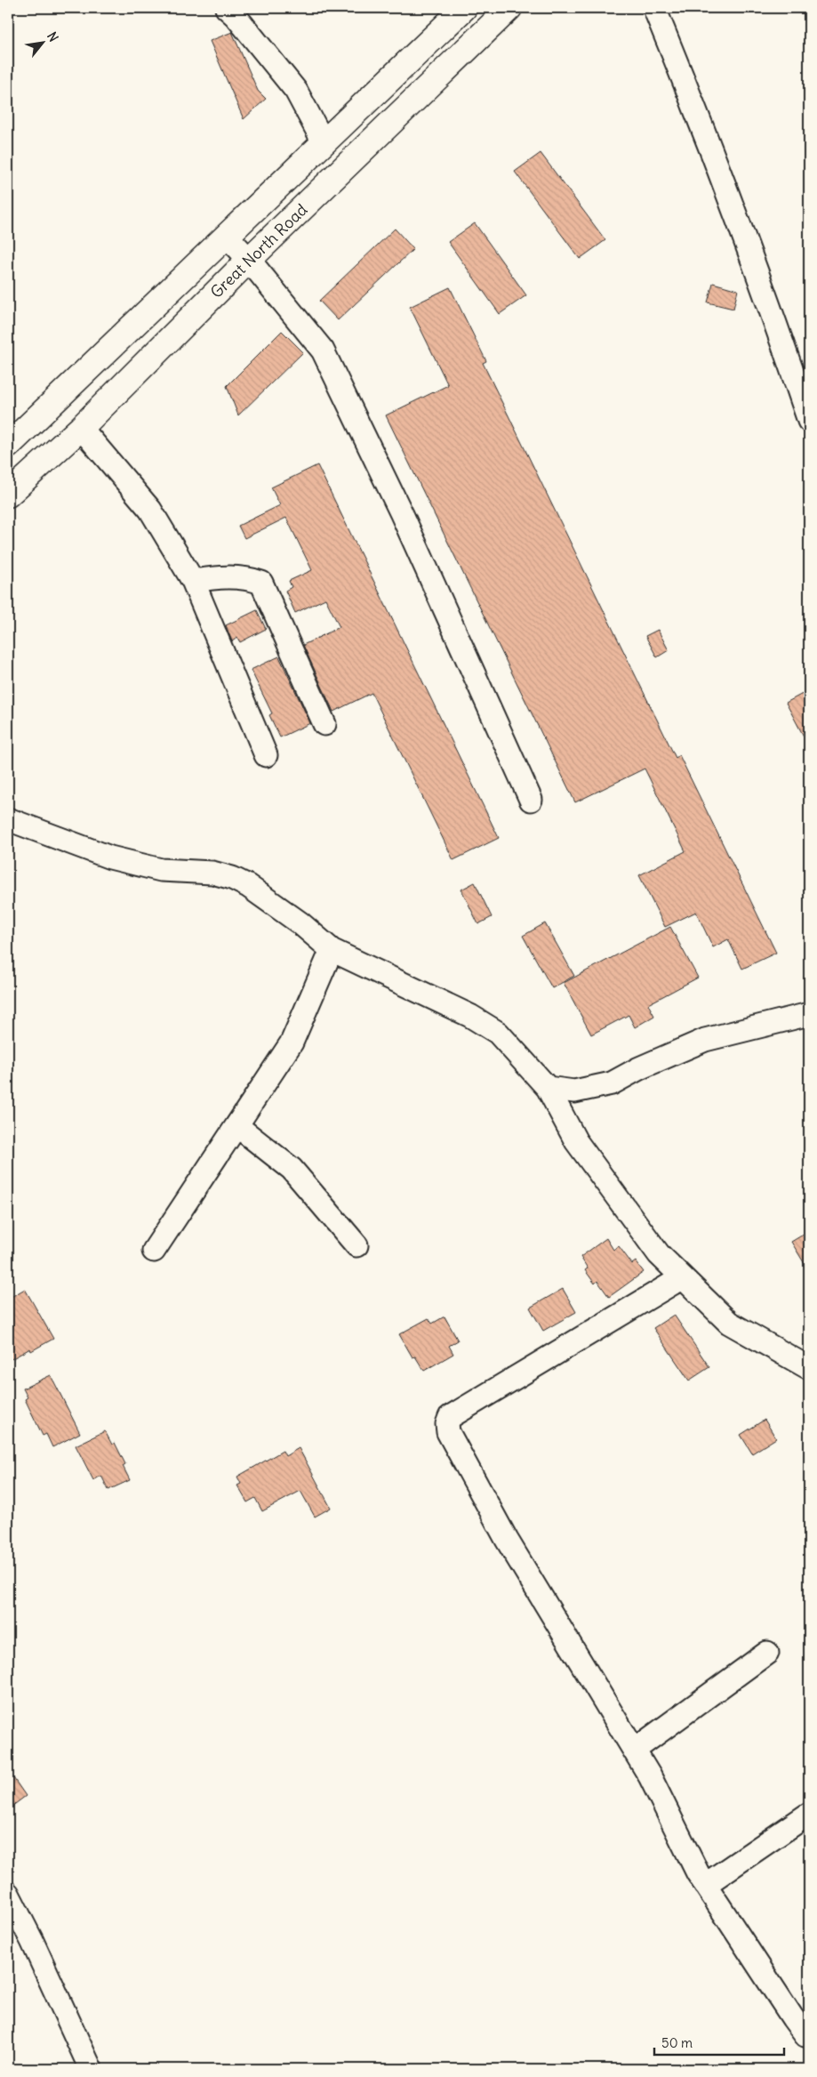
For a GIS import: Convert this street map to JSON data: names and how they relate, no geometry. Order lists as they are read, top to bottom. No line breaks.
{"streets":{"highway":["Great North Road"]},"scale_bar":"50 m","north":"top right"}
